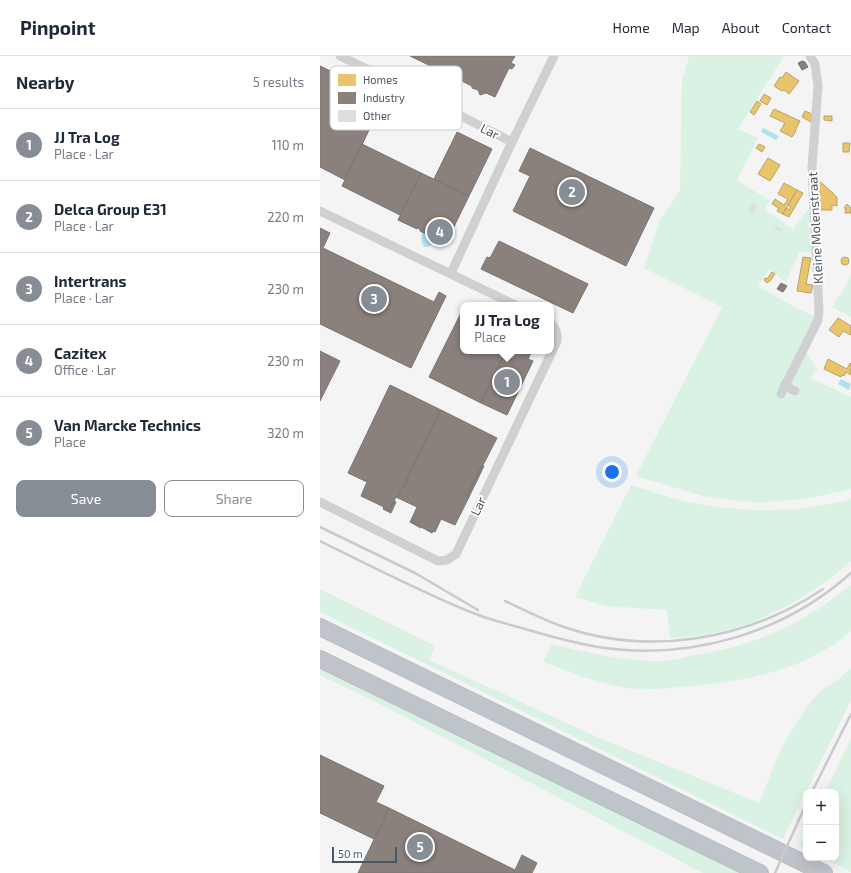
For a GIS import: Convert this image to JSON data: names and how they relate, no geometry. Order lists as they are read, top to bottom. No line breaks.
{"streets":{"street":["Lar","Kleine Molenstraat"]},"legend":["Homes","Industry","Other"],"scale_bar":"50 m","page":{"header":"Pinpoint","nav":["Home","Map","About","Contact"],"heading":["Nearby","5 results"],"list":[{"mark":"1","name":"JJ Tra Log","note":"Place · Lar","value":"110 m"},{"mark":"2","name":"Delca Group E31","note":"Place · Lar","value":"220 m"},{"mark":"3","name":"Intertrans","note":"Place · Lar","value":"230 m"},{"mark":"4","name":"Cazitex","note":"Office · Lar","value":"230 m"},{"mark":"5","name":"Van Marcke Technics","note":"Place","value":"320 m"}],"pins":["2","4","3","1","5"],"popup":["JJ Tra Log","Place"],"buttons":["Save","Share"],"map_buttons":["+","−"],"scale":"50 m"}}
